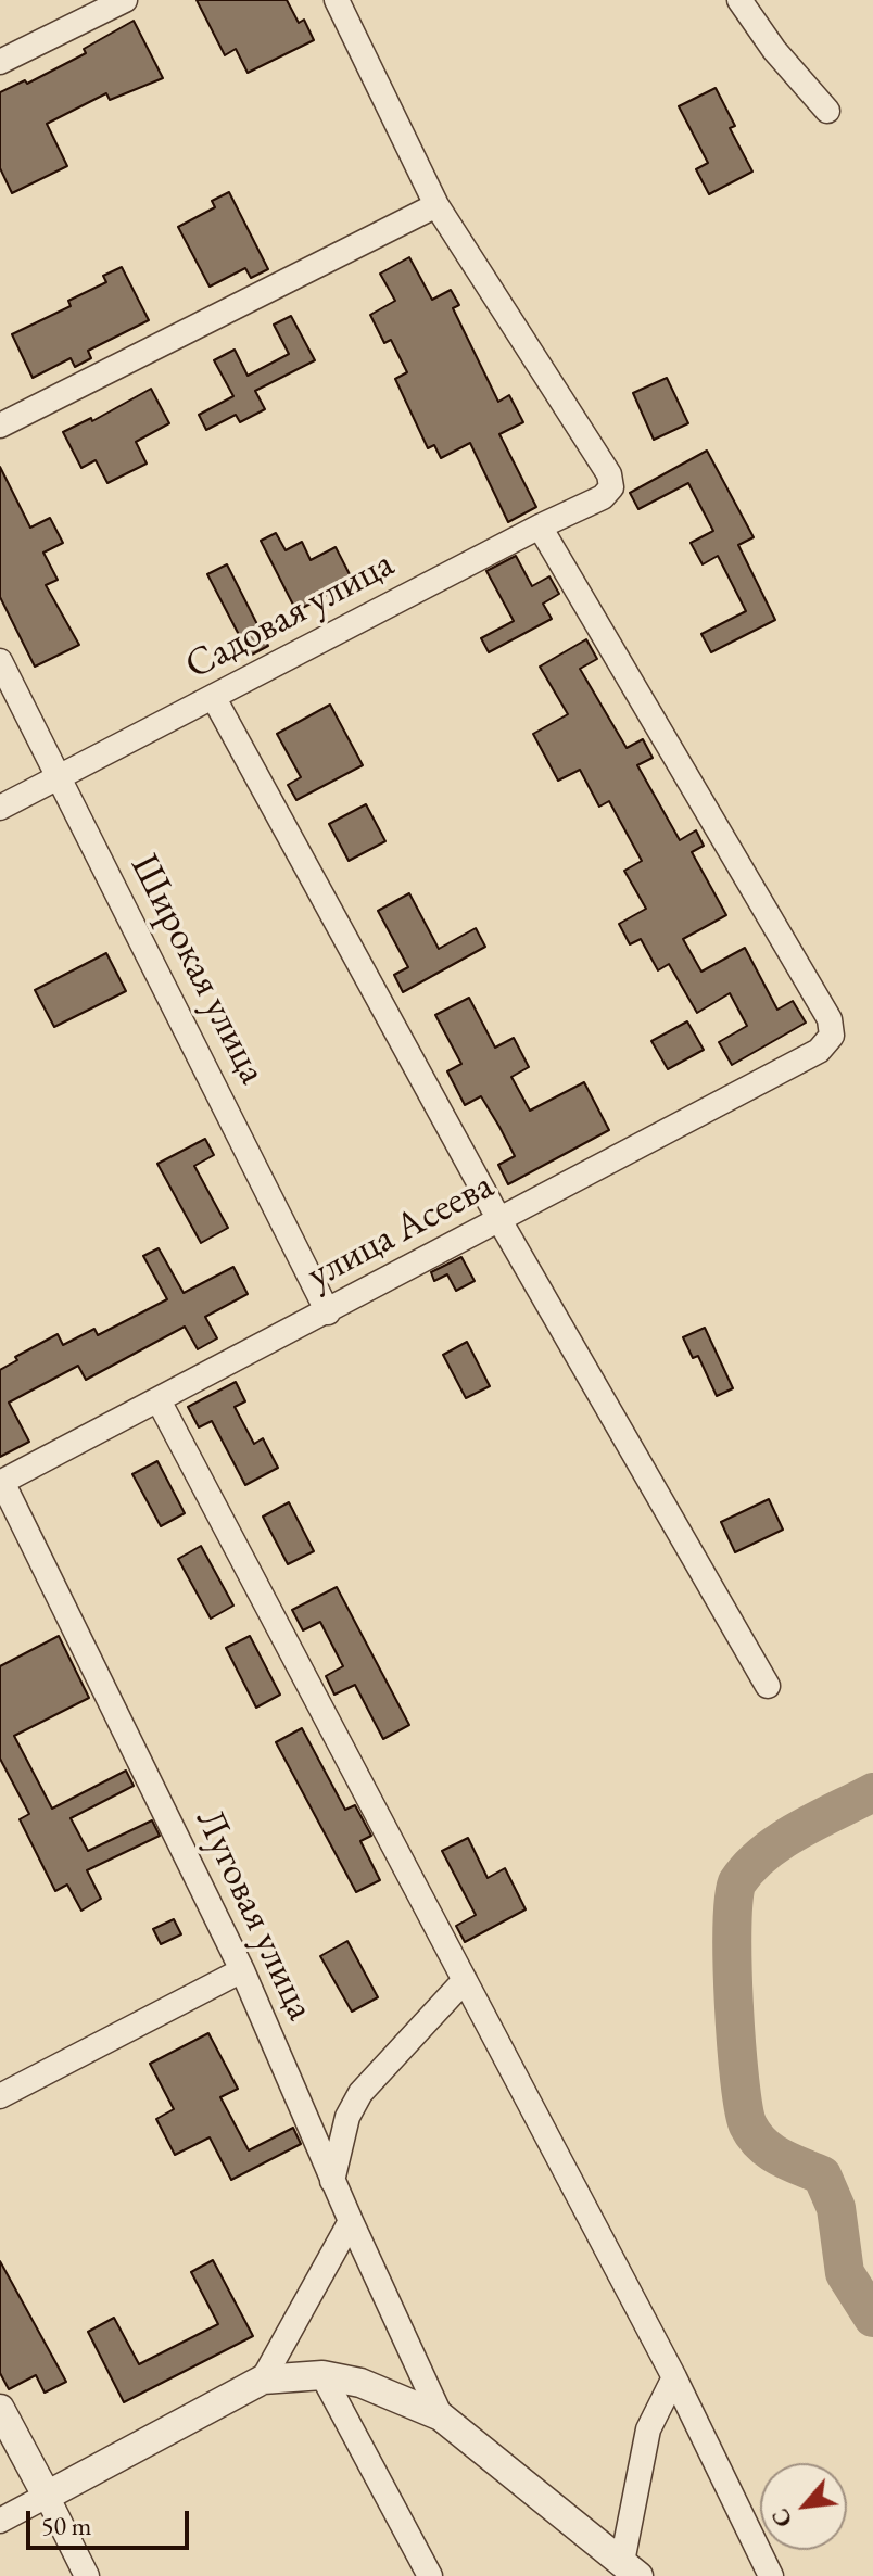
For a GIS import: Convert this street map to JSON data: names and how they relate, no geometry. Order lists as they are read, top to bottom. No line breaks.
{"streets":{"street":["Садовая улица","Широкая улица","улица Асеева","Луговая улица"]},"crossings":[["Садовая улица","Широкая улица"],["Садовая улица","улица Асеева"],["Широкая улица","улица Асеева"],["улица Асеева","Луговая улица"]],"scale_bar":"50 m","north":"bottom left"}
